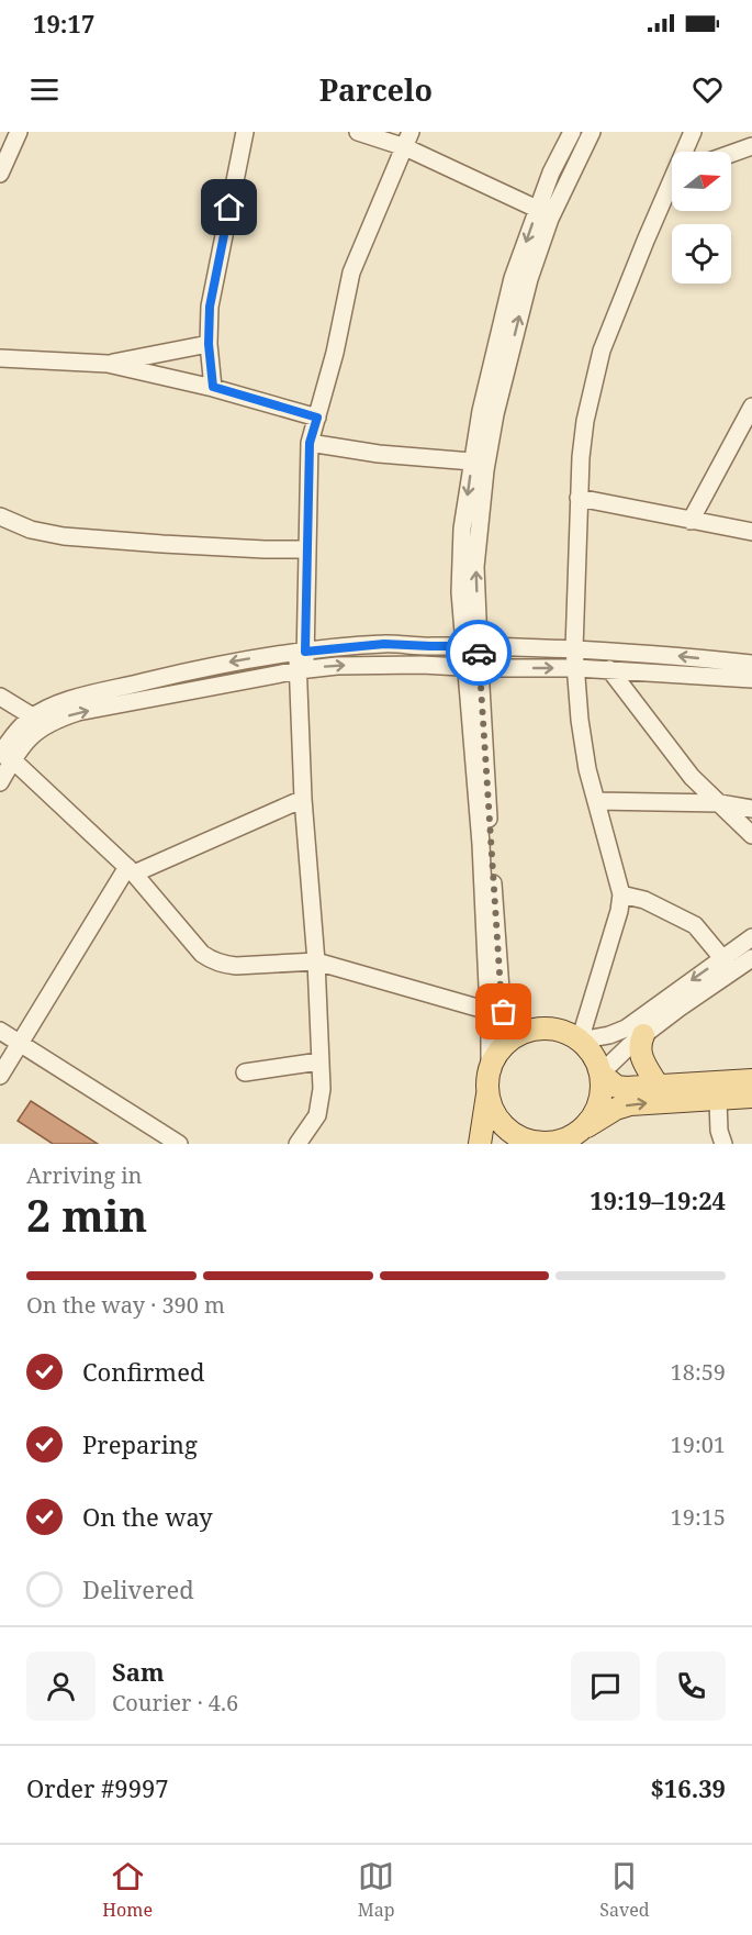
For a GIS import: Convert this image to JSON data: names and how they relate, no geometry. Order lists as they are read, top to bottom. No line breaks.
{"north":"right","page":{"status":"19:17","header":"Parcelo","heading":["2 min","Arriving in","19:19–19:24"],"panel":["Sam","Courier · 4.6","Order #9997","$16.39"],"bar":"On the way · 390 m","list":[["Confirmed","18:59"],["Preparing","19:01"],["On the way","19:15"],"Delivered"],"tabs":["Home","Map","Saved"]}}
